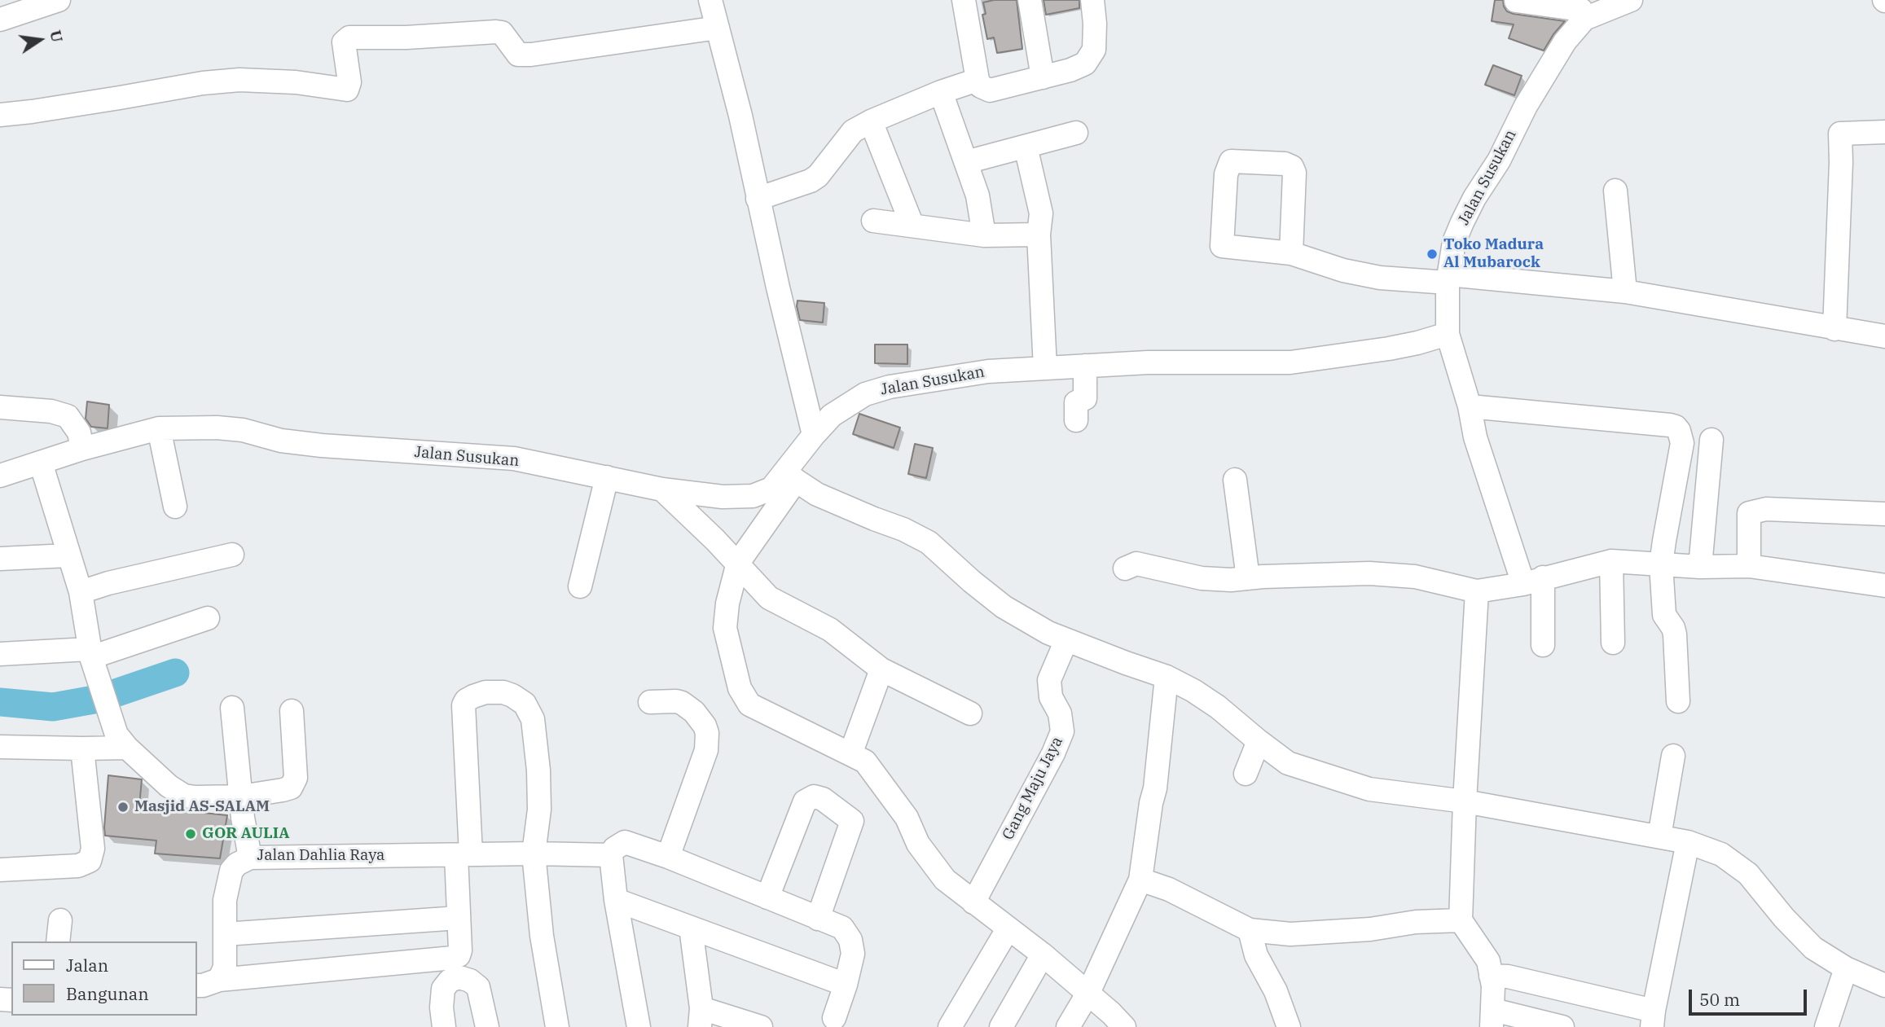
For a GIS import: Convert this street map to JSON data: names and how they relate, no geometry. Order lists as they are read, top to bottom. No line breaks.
{"streets":{"street":["Jalan Susukan","Gang Maju Jaya","Jalan Dahlia Raya"]},"places":["Toko Madura Al Mubarock","Masjid AS-SALAM","GOR AULIA"],"legend":["Jalan","Bangunan"],"scale_bar":"50 m","north":"right"}
